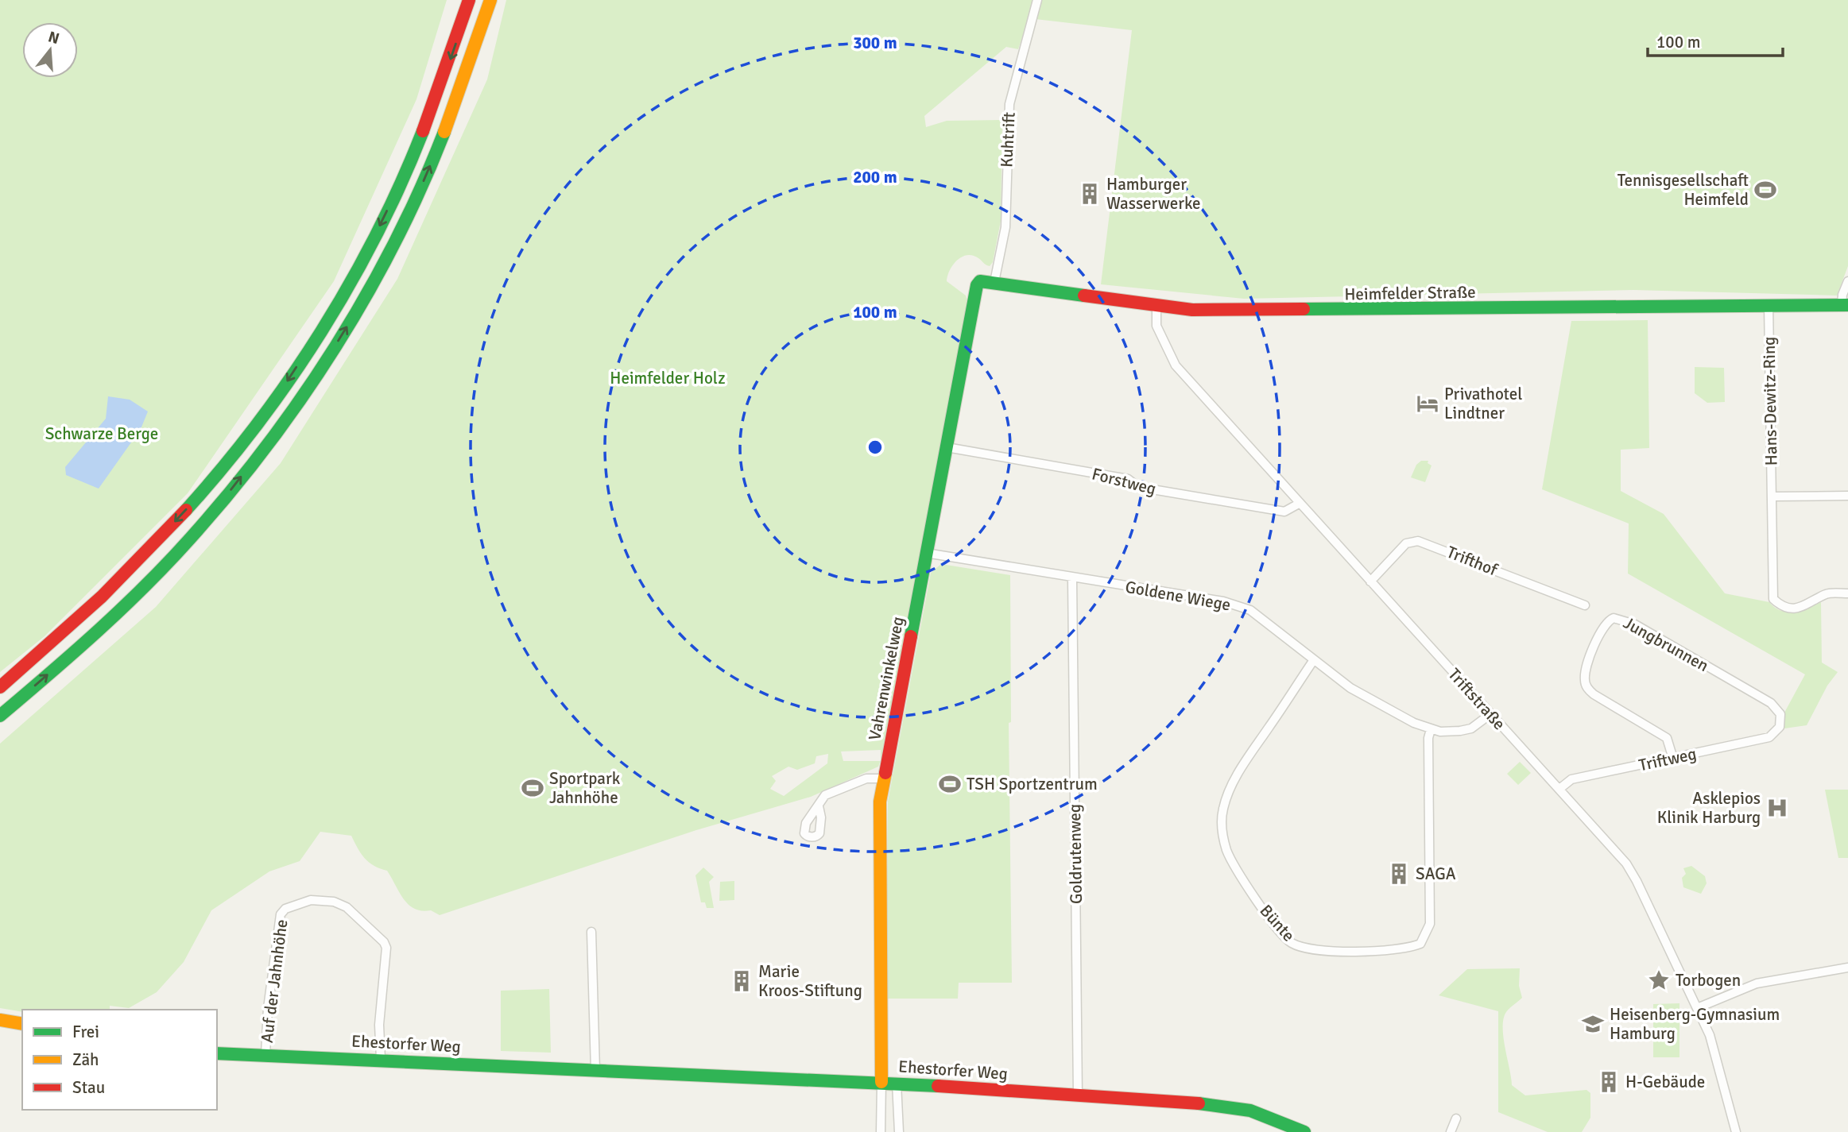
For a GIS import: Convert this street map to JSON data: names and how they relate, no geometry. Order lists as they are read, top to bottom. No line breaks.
{"streets":{"main road":["Heimfelder Straße","Vahrenwinkelweg","Ehestorfer Weg"],"street":["Kuhtrift","Hans-Dewitz-Ring","Forstweg","Trifthof","Goldene Wiege","Jungbrunnen","Triftstraße","Triftweg","Goldrutenweg","Bünte","Auf der Jahnhöhe"]},"crossings":[["Kuhtrift","Heimfelder Straße"],["Heimfelder Straße","Hans-Dewitz-Ring"],["Heimfelder Straße","Vahrenwinkelweg"],["Heimfelder Straße","Triftstraße"],["Forstweg","Vahrenwinkelweg"],["Forstweg","Triftstraße"],["Trifthof","Triftstraße"],["Goldene Wiege","Vahrenwinkelweg"],["Goldene Wiege","Triftstraße"],["Goldene Wiege","Goldrutenweg"],["Goldene Wiege","Bünte"],["Jungbrunnen","Triftweg"],["Vahrenwinkelweg","Ehestorfer Weg"],["Triftstraße","Triftweg"],["Goldrutenweg","Ehestorfer Weg"],["Auf der Jahnhöhe","Ehestorfer Weg"]],"parks":["Heimfelder Holz","Schwarze Berge"],"places":{"sports":["Tennisgesellschaft Heimfeld","TSH Sportzentrum","Sportpark Jahnhöhe"],"building":["Hamburger Wasserwerke","SAGA","Marie Kroos-Stiftung","H-Gebäude"],"hotel":["Privathotel Lindtner"],"hospital":["Asklepios Klinik Harburg"],"place":["Torbogen"],"school or university":["Heisenberg-Gymnasium Hamburg"]},"legend":["Frei","Zäh","Stau"],"scale_bar":"100 m","north":"top","rings":["300 m","200 m","100 m"]}
